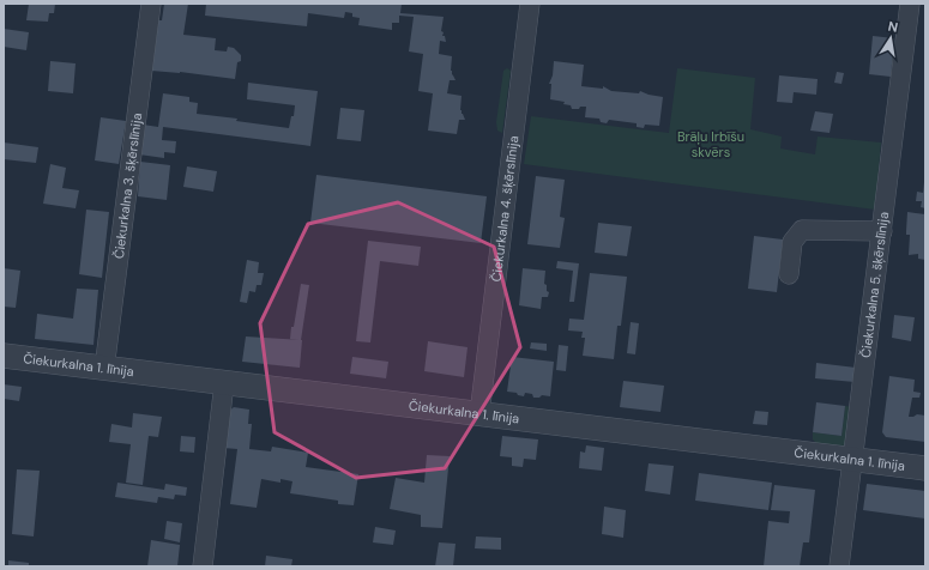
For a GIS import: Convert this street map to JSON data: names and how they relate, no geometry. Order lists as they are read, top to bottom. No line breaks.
{"streets":{"street":["Čiekurkalna 3. šķērslīnija","Čiekurkalna 4. šķērslīnija","Čiekurkalna 5. šķērslīnija","Čiekurkalna 1. līnija"]},"crossings":[["Čiekurkalna 3. šķērslīnija","Čiekurkalna 1. līnija"],["Čiekurkalna 4. šķērslīnija","Čiekurkalna 1. līnija"],["Čiekurkalna 5. šķērslīnija","Čiekurkalna 1. līnija"]],"parks":["Brāļu Irbīšu skvērs"],"north":"top"}
